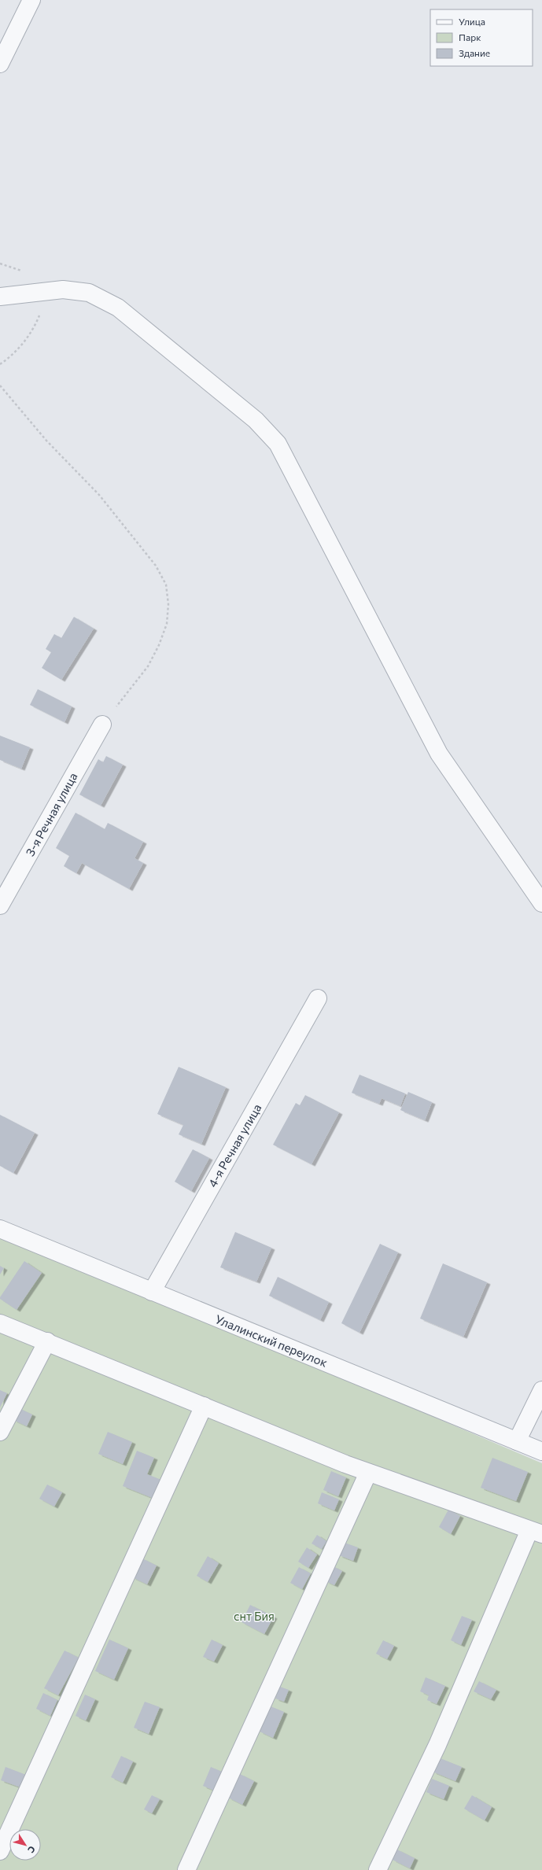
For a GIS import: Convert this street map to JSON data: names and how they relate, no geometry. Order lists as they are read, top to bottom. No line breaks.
{"streets":{"street":["3-я Речная улица","4-я Речная улица","Улалинский переулок"]},"crossings":[["4-я Речная улица","Улалинский переулок"]],"parks":["снт Бия"],"legend":["Улица","Парк","Здание"],"north":"bottom right"}
